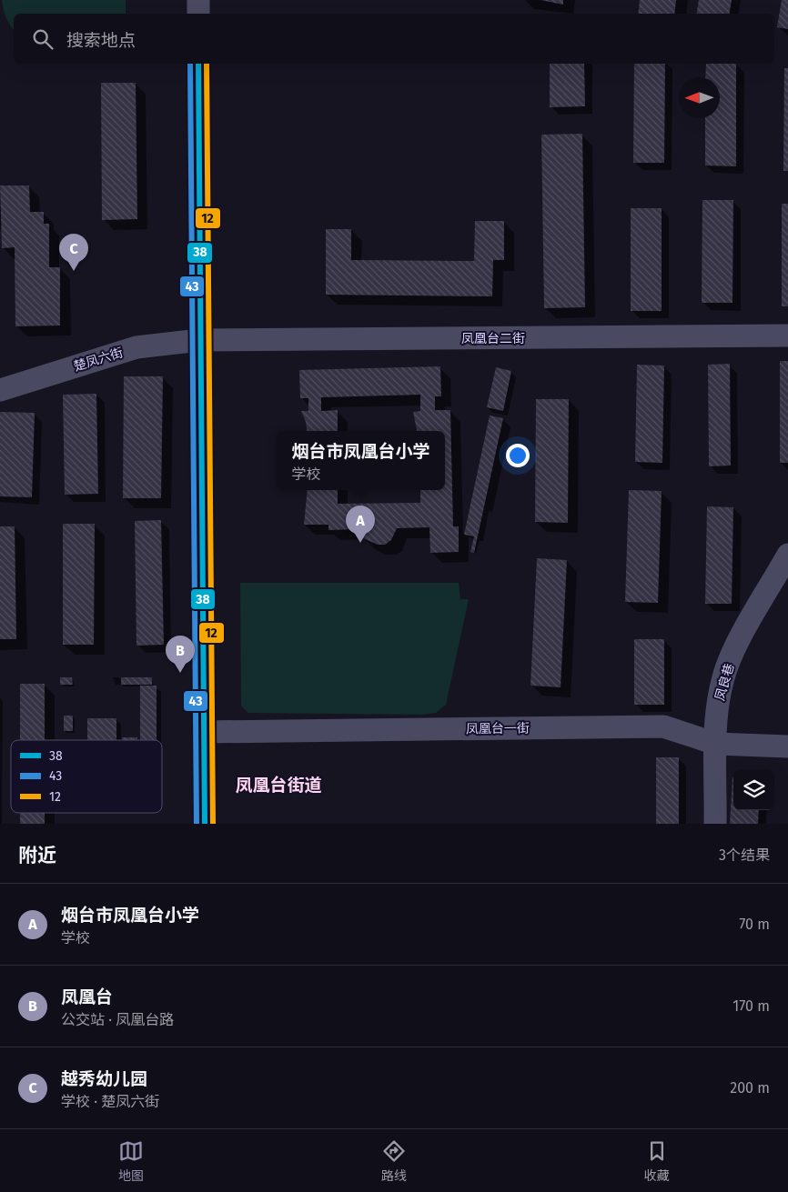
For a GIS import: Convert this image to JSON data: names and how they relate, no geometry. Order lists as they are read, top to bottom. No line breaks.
{"streets":{"street":["凤凰台二街","楚凤六街","凤良巷","凤凰台一街"]},"crossings":[["凤凰台二街","楚凤六街"],["凤良巷","凤凰台一街"]],"districts":["凤凰台街道"],"lines":["transit line 38","transit line 43","transit line 12"],"legend":["38","43","12"],"north":"left","page":{"search":"搜索地点","pins":["C","A","B"],"popup":["烟台市凤凰台小学","学校"],"heading":["附近","3个结果"],"list":[{"mark":"A","name":"烟台市凤凰台小学","note":"学校","value":"70 m"},{"mark":"B","name":"凤凰台","note":"公交站 · 凤凰台路","value":"170 m"},{"mark":"C","name":"越秀幼儿园","note":"学校 · 楚凤六街","value":"200 m"}],"nav":["地图","路线","收藏"]}}
